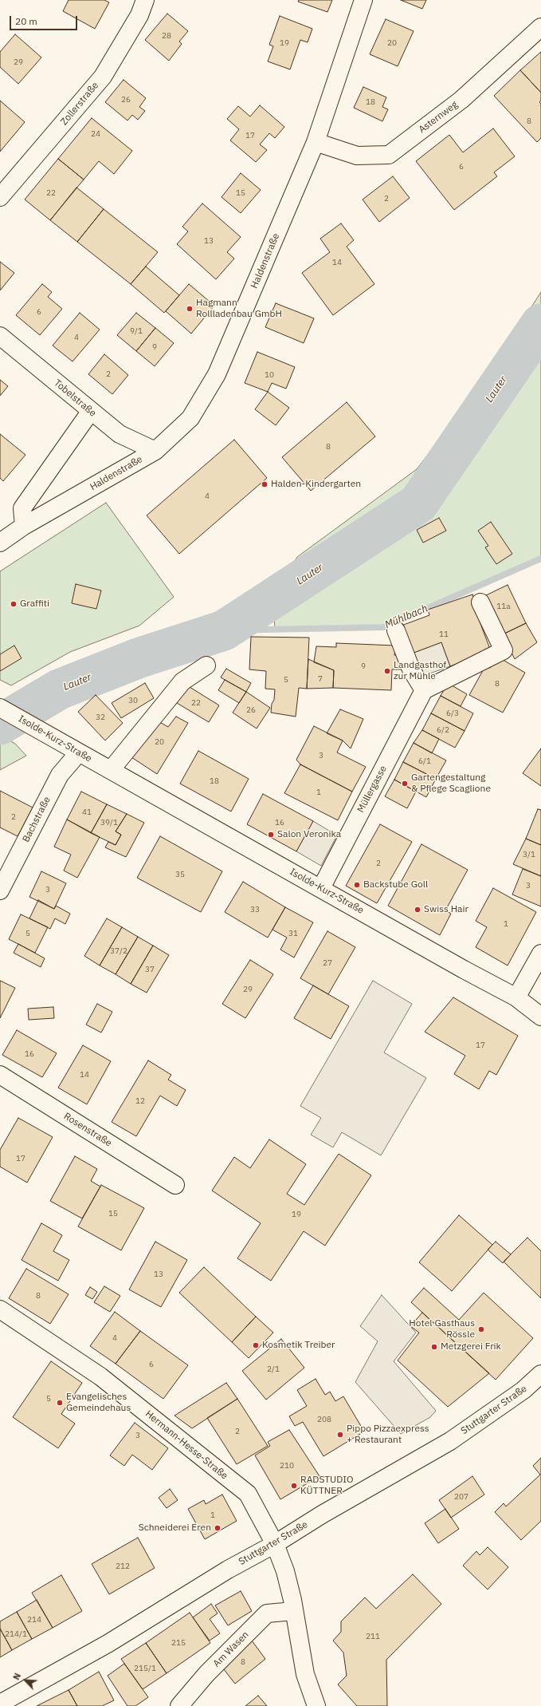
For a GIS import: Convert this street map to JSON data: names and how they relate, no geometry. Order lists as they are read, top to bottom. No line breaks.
{"streets":{"street":["Zollerstraße","Asternweg","Haldenstraße","Tobelstraße","Isolde-Kurz-Straße","Müllergasse","Bachstraße","Rosenstraße","Stuttgarter Straße","Hermann-Hesse-Straße","Am Wasen"]},"crossings":[["Asternweg","Haldenstraße"],["Haldenstraße","Tobelstraße"],["Isolde-Kurz-Straße","Müllergasse"],["Isolde-Kurz-Straße","Bachstraße"],["Stuttgarter Straße","Hermann-Hesse-Straße"]],"water":["Lauter","Mühlbach"],"places":["Hagmann Rollladenbau GmbH","Halden-Kindergarten","Graffiti","Landgasthof zur Mühle","Gartengestaltung & Pflege Scaglione","Salon Veronika","Backstube Goll","Swiss Hair","Hotel Gasthaus Rössle","Kosmetik Treiber","Metzgerei Frik","Evangelisches Gemeindehaus","Pippo Pizzaexpress + Restaurant","RADSTUDIO KÜTTNER","Schneiderei Eren"],"house_numbers":["28","19","20","29","26","18","8","24","17","6","22","15","2","13","14","6","9/1","4","9","2","10","8","4","11a","11","9","7","5","8","30","22","26","6/3","32","6/2","20","3","6/1","18","1","41","2","39/1","16","3/1","2","35","3","3","33","1","5","31","37/2","27","37","29","17","16","14","12","17","15","19","13","8","4","6","2/1","5","208","2","3","210","207","1","212","214","214/1","211","215","8","215/1"],"scale_bar":"20 m","north":"top left"}
